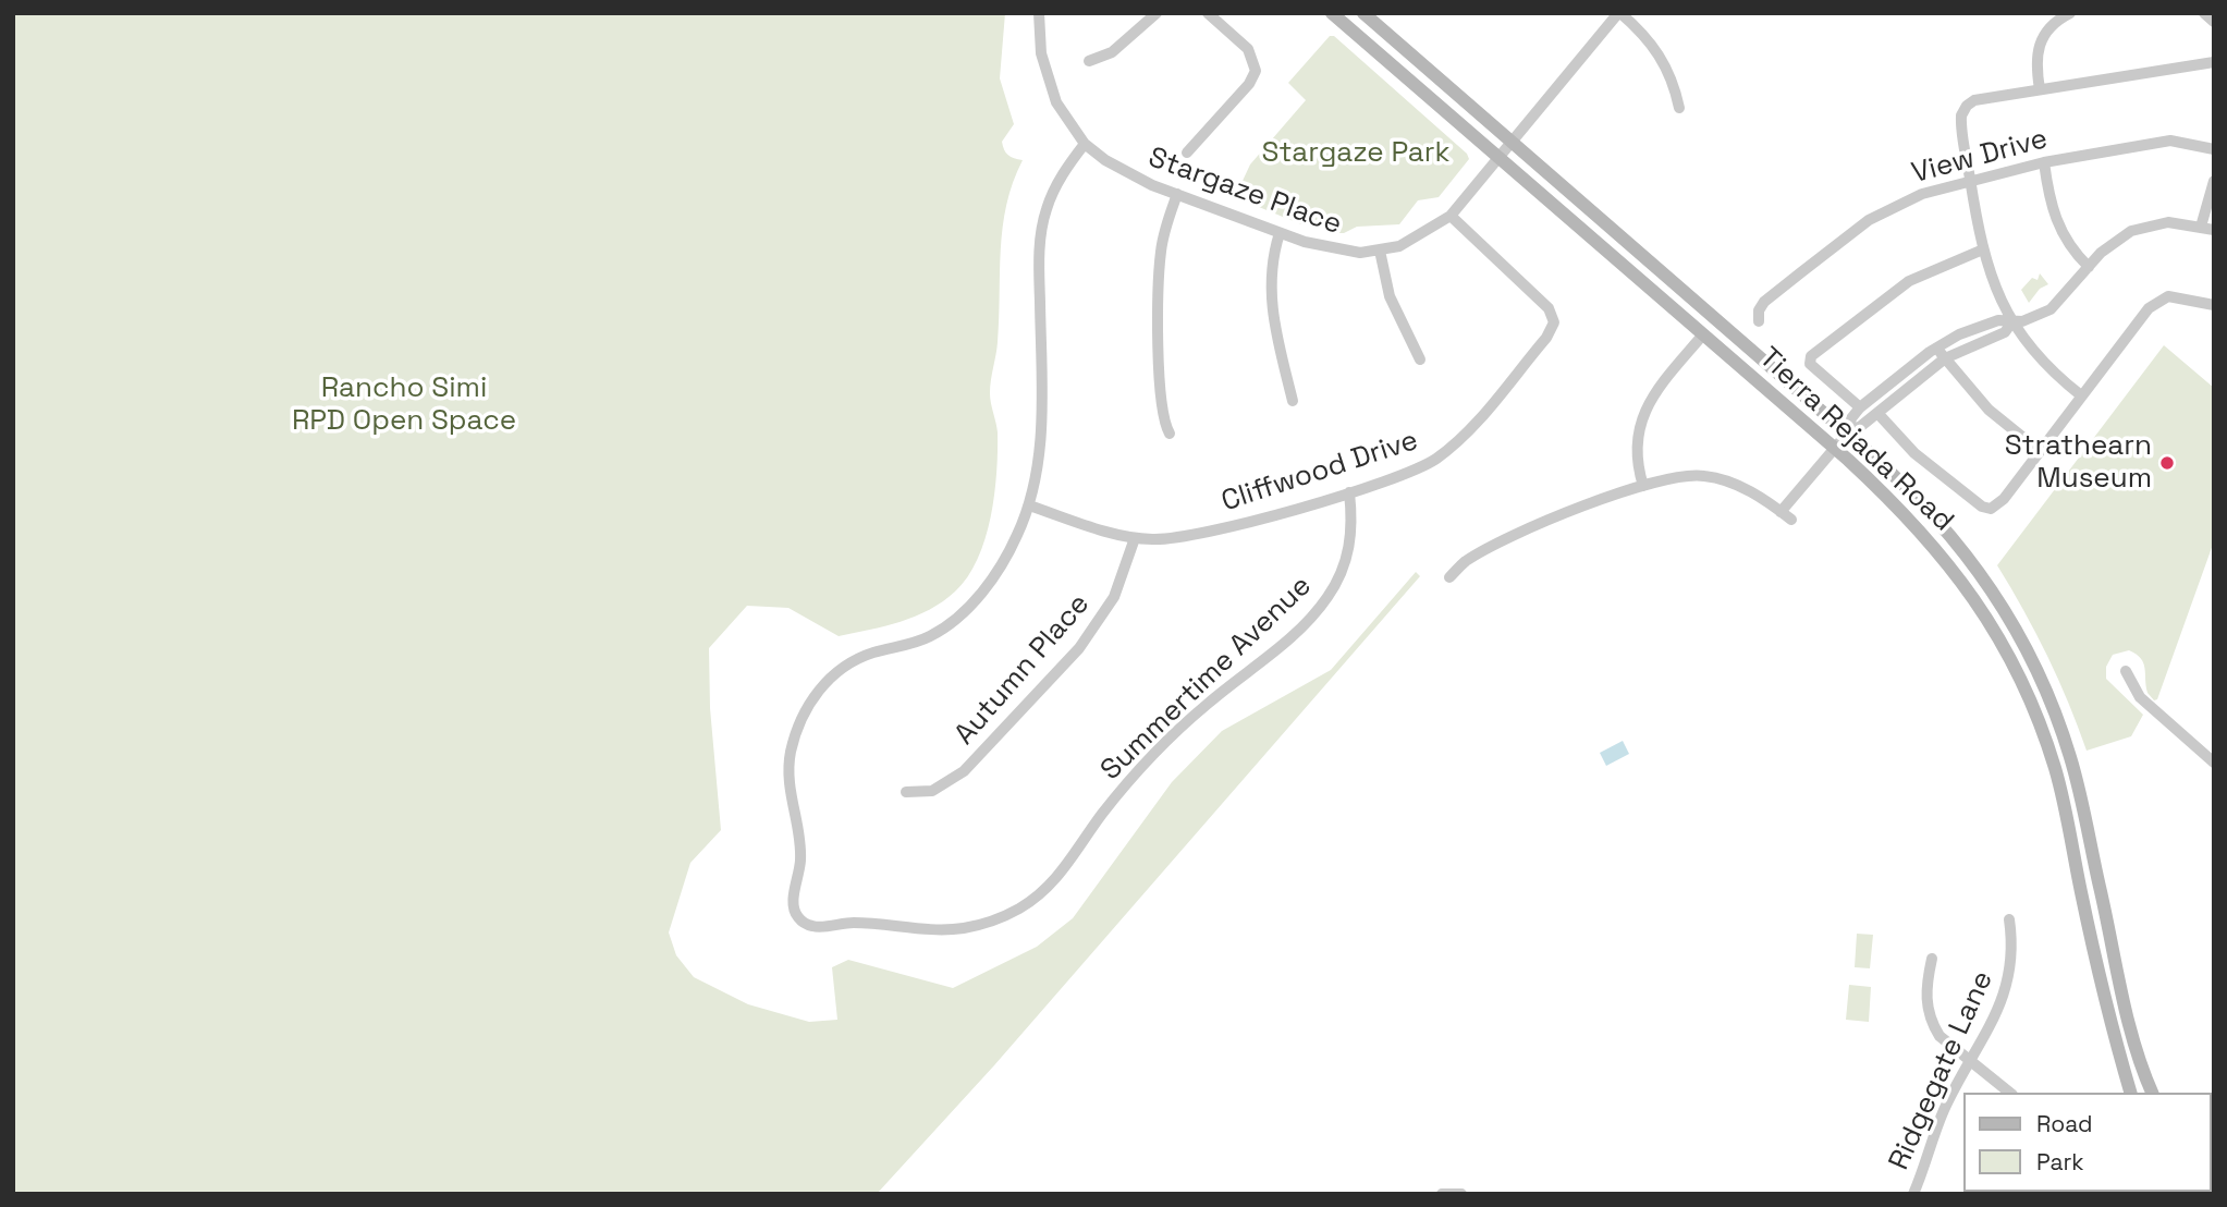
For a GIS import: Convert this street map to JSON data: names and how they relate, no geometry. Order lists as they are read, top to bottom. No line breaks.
{"streets":{"main road":["Tierra Rejada Road"],"street":["View Drive","Stargaze Place","Cliffwood Drive","Autumn Place","Summertime Avenue","Ridgegate Lane"]},"crossings":[["Stargaze Place","Tierra Rejada Road"],["Stargaze Place","Cliffwood Drive"],["Cliffwood Drive","Autumn Place"],["Cliffwood Drive","Summertime Avenue"]],"parks":["Stargaze Park","Rancho Simi RPD Open Space"],"places":["Strathearn Museum"],"legend":["Road","Park"]}
